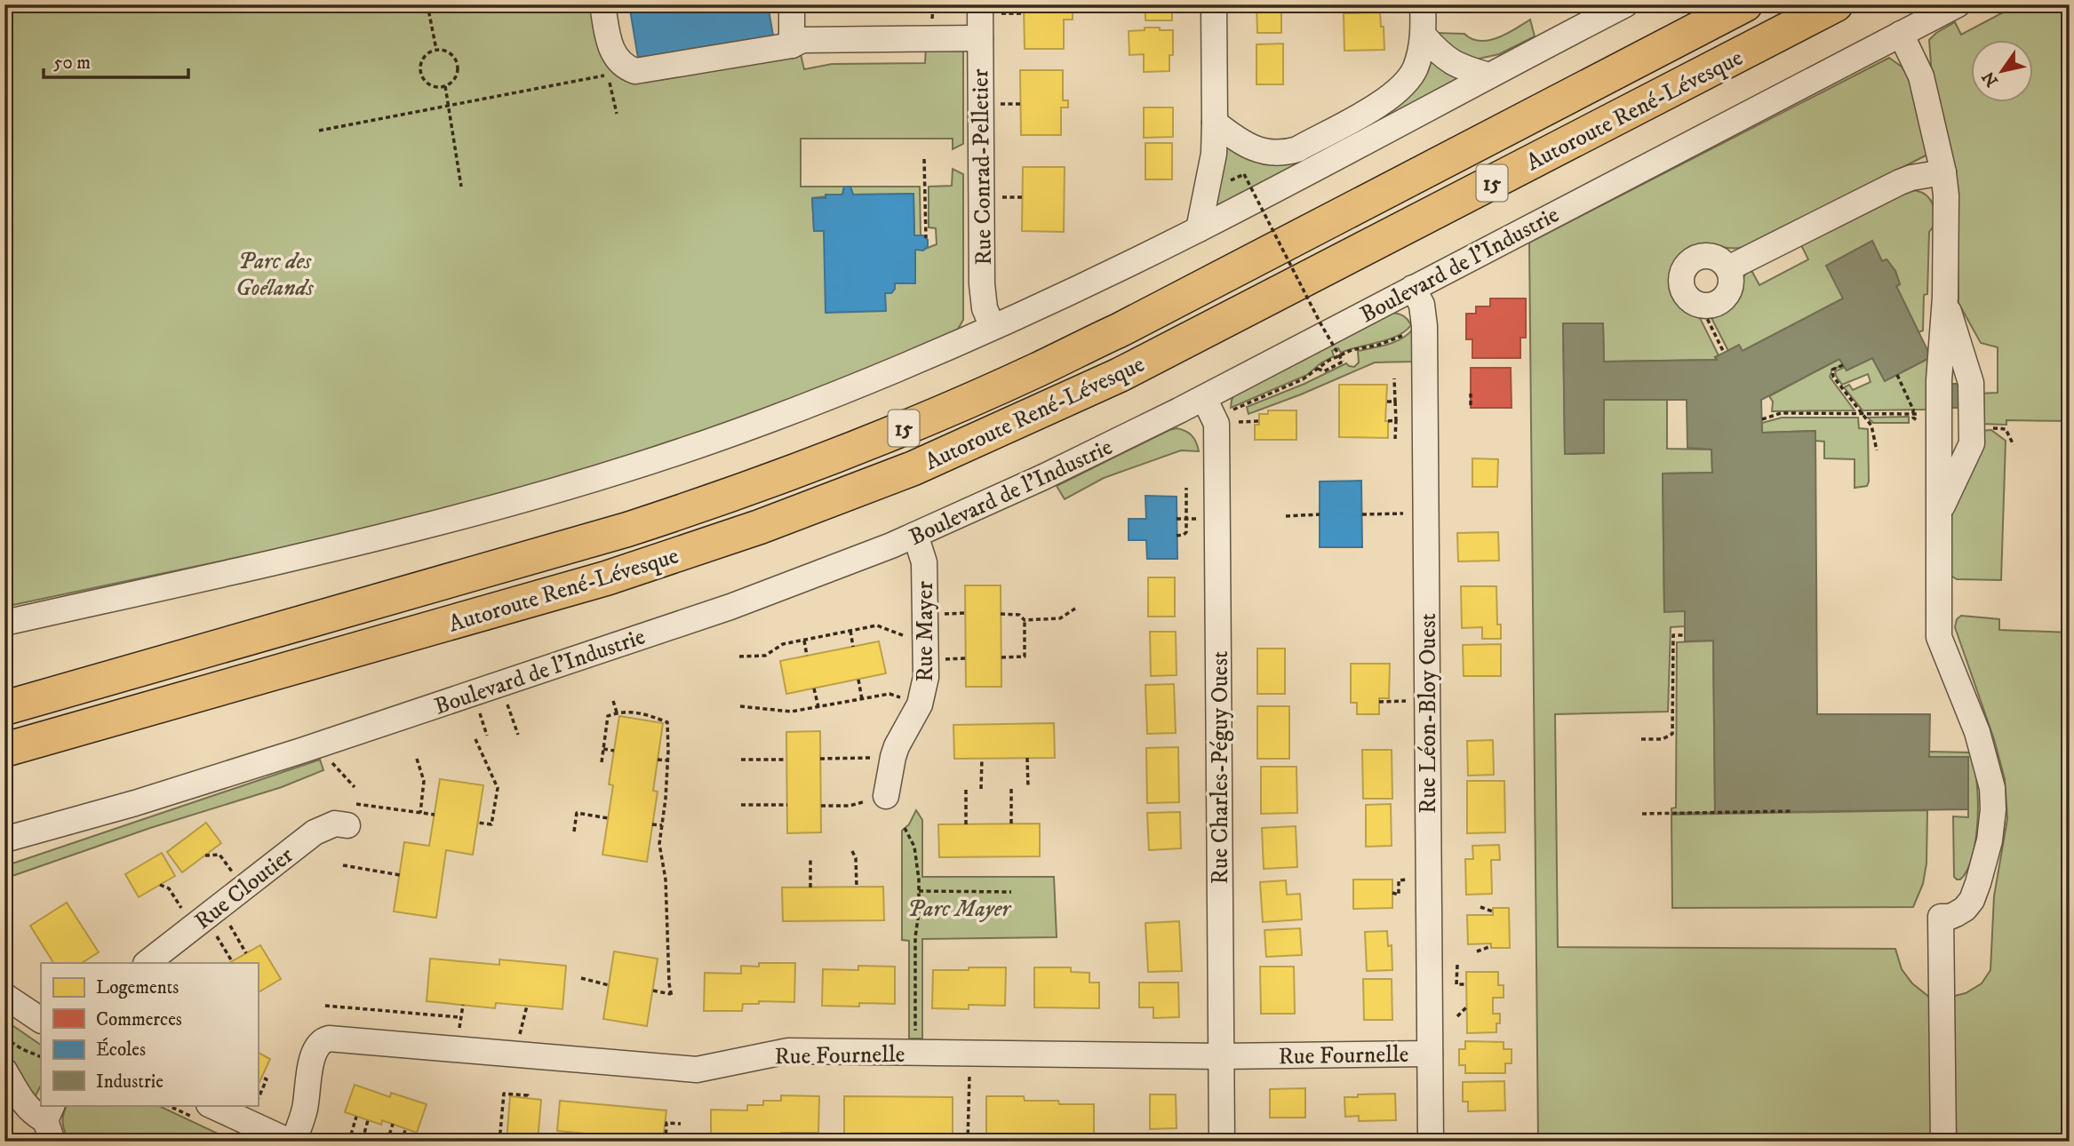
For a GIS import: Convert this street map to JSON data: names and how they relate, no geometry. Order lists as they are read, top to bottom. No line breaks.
{"streets":{"highway":["Autoroute René-Lévesque","15"],"street":["Rue Conrad-Pelletier","Boulevard de l'Industrie","Rue Mayer","Rue Léon-Bloy Ouest","Rue Charles-Péguy Ouest","Rue Cloutier","Rue Fournelle"]},"crossings":[["Boulevard de l'Industrie","Rue Mayer"],["Boulevard de l'Industrie","Rue Léon-Bloy Ouest"],["Boulevard de l'Industrie","Rue Charles-Péguy Ouest"],["Rue Léon-Bloy Ouest","Rue Fournelle"],["Rue Charles-Péguy Ouest","Rue Fournelle"]],"parks":["Parc des Goélands","Parc Mayer"],"legend":["Logements","Commerces","Écoles","Industrie"],"scale_bar":"50 m","north":"bottom left"}
